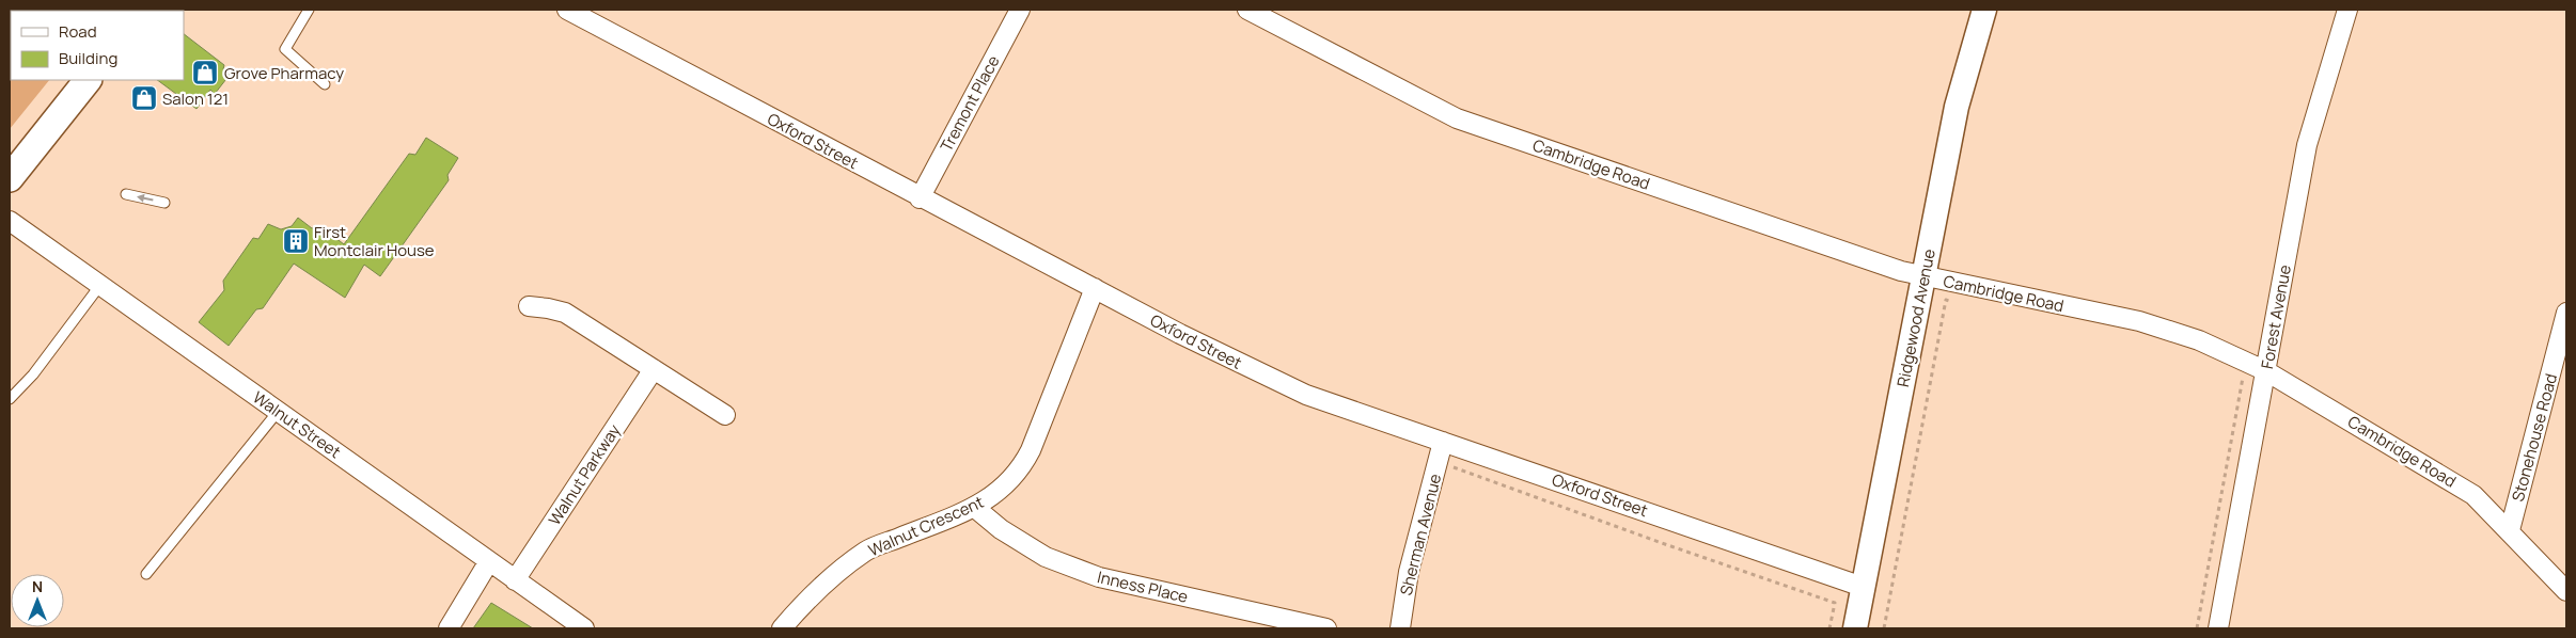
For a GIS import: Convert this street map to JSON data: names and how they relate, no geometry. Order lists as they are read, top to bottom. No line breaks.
{"streets":{"street":["Tremont Place","Oxford Street","Cambridge Road","Forest Avenue","Ridgewood Avenue","Walnut Street","Stonehouse Road","Walnut Parkway","Walnut Crescent","Sherman Avenue","Inness Place"]},"crossings":[["Tremont Place","Oxford Street"],["Oxford Street","Ridgewood Avenue"],["Oxford Street","Walnut Crescent"],["Oxford Street","Sherman Avenue"],["Cambridge Road","Forest Avenue"],["Cambridge Road","Ridgewood Avenue"],["Cambridge Road","Stonehouse Road"],["Walnut Street","Walnut Parkway"],["Walnut Crescent","Inness Place"]],"places":{"shop":["Grove Pharmacy","Salon 121"],"building":["First Montclair House"]},"legend":["Road","Building"],"north":"top"}
